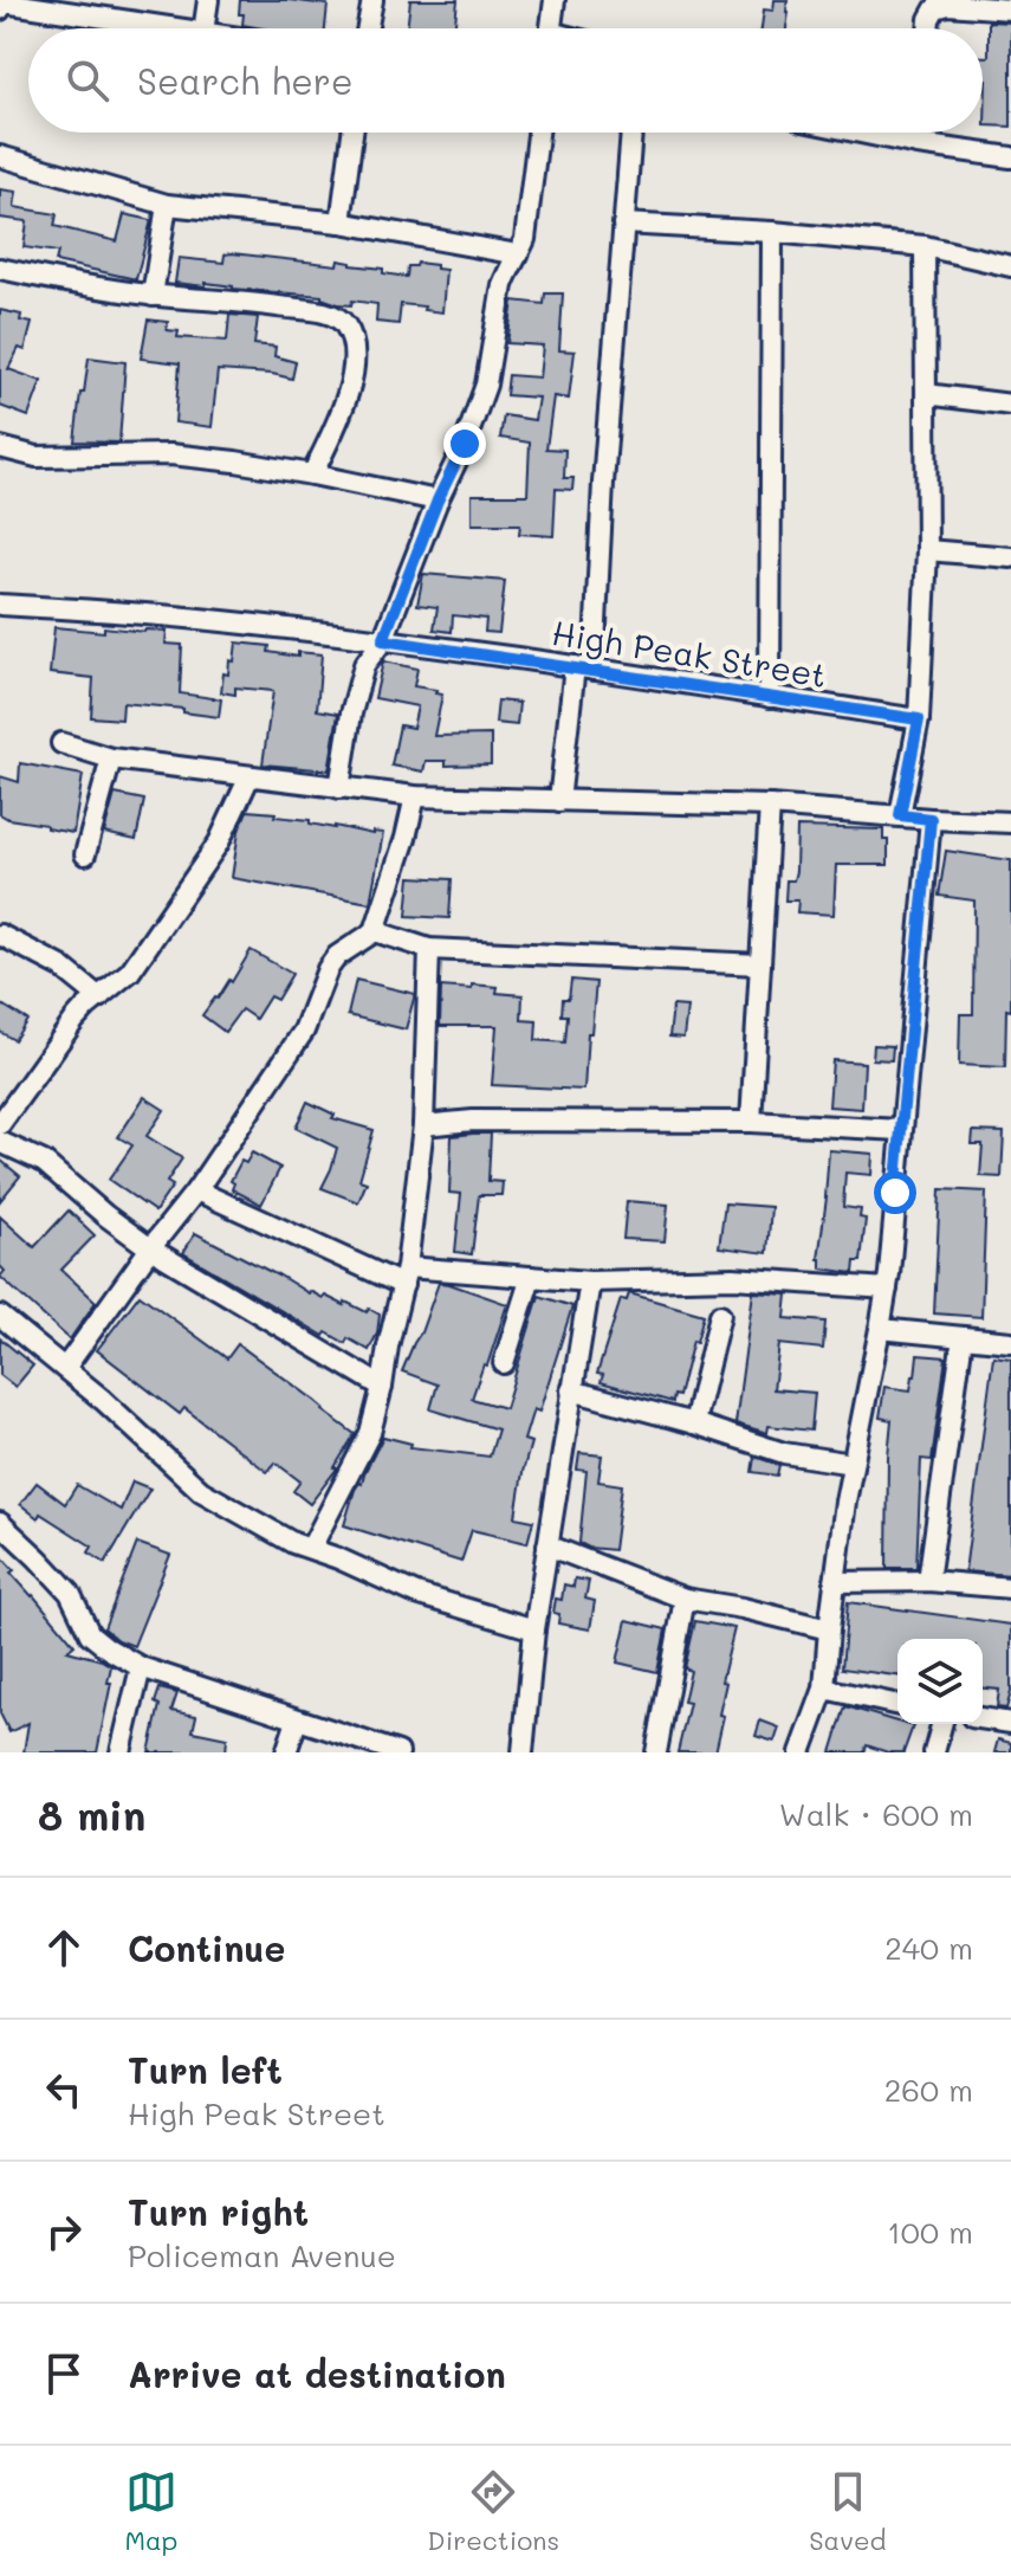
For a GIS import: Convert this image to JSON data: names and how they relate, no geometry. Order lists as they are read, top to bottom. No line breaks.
{"streets":{"street":["High Peak Street"]},"page":{"search":"Search here","heading":["8 min","Walk · 600 m"],"list":[["Continue","240 m"],["Turn left","High Peak Street","260 m"],["Turn right","Policeman Avenue","100 m"],"Arrive at destination"],"nav":["Map","Directions","Saved"]}}
